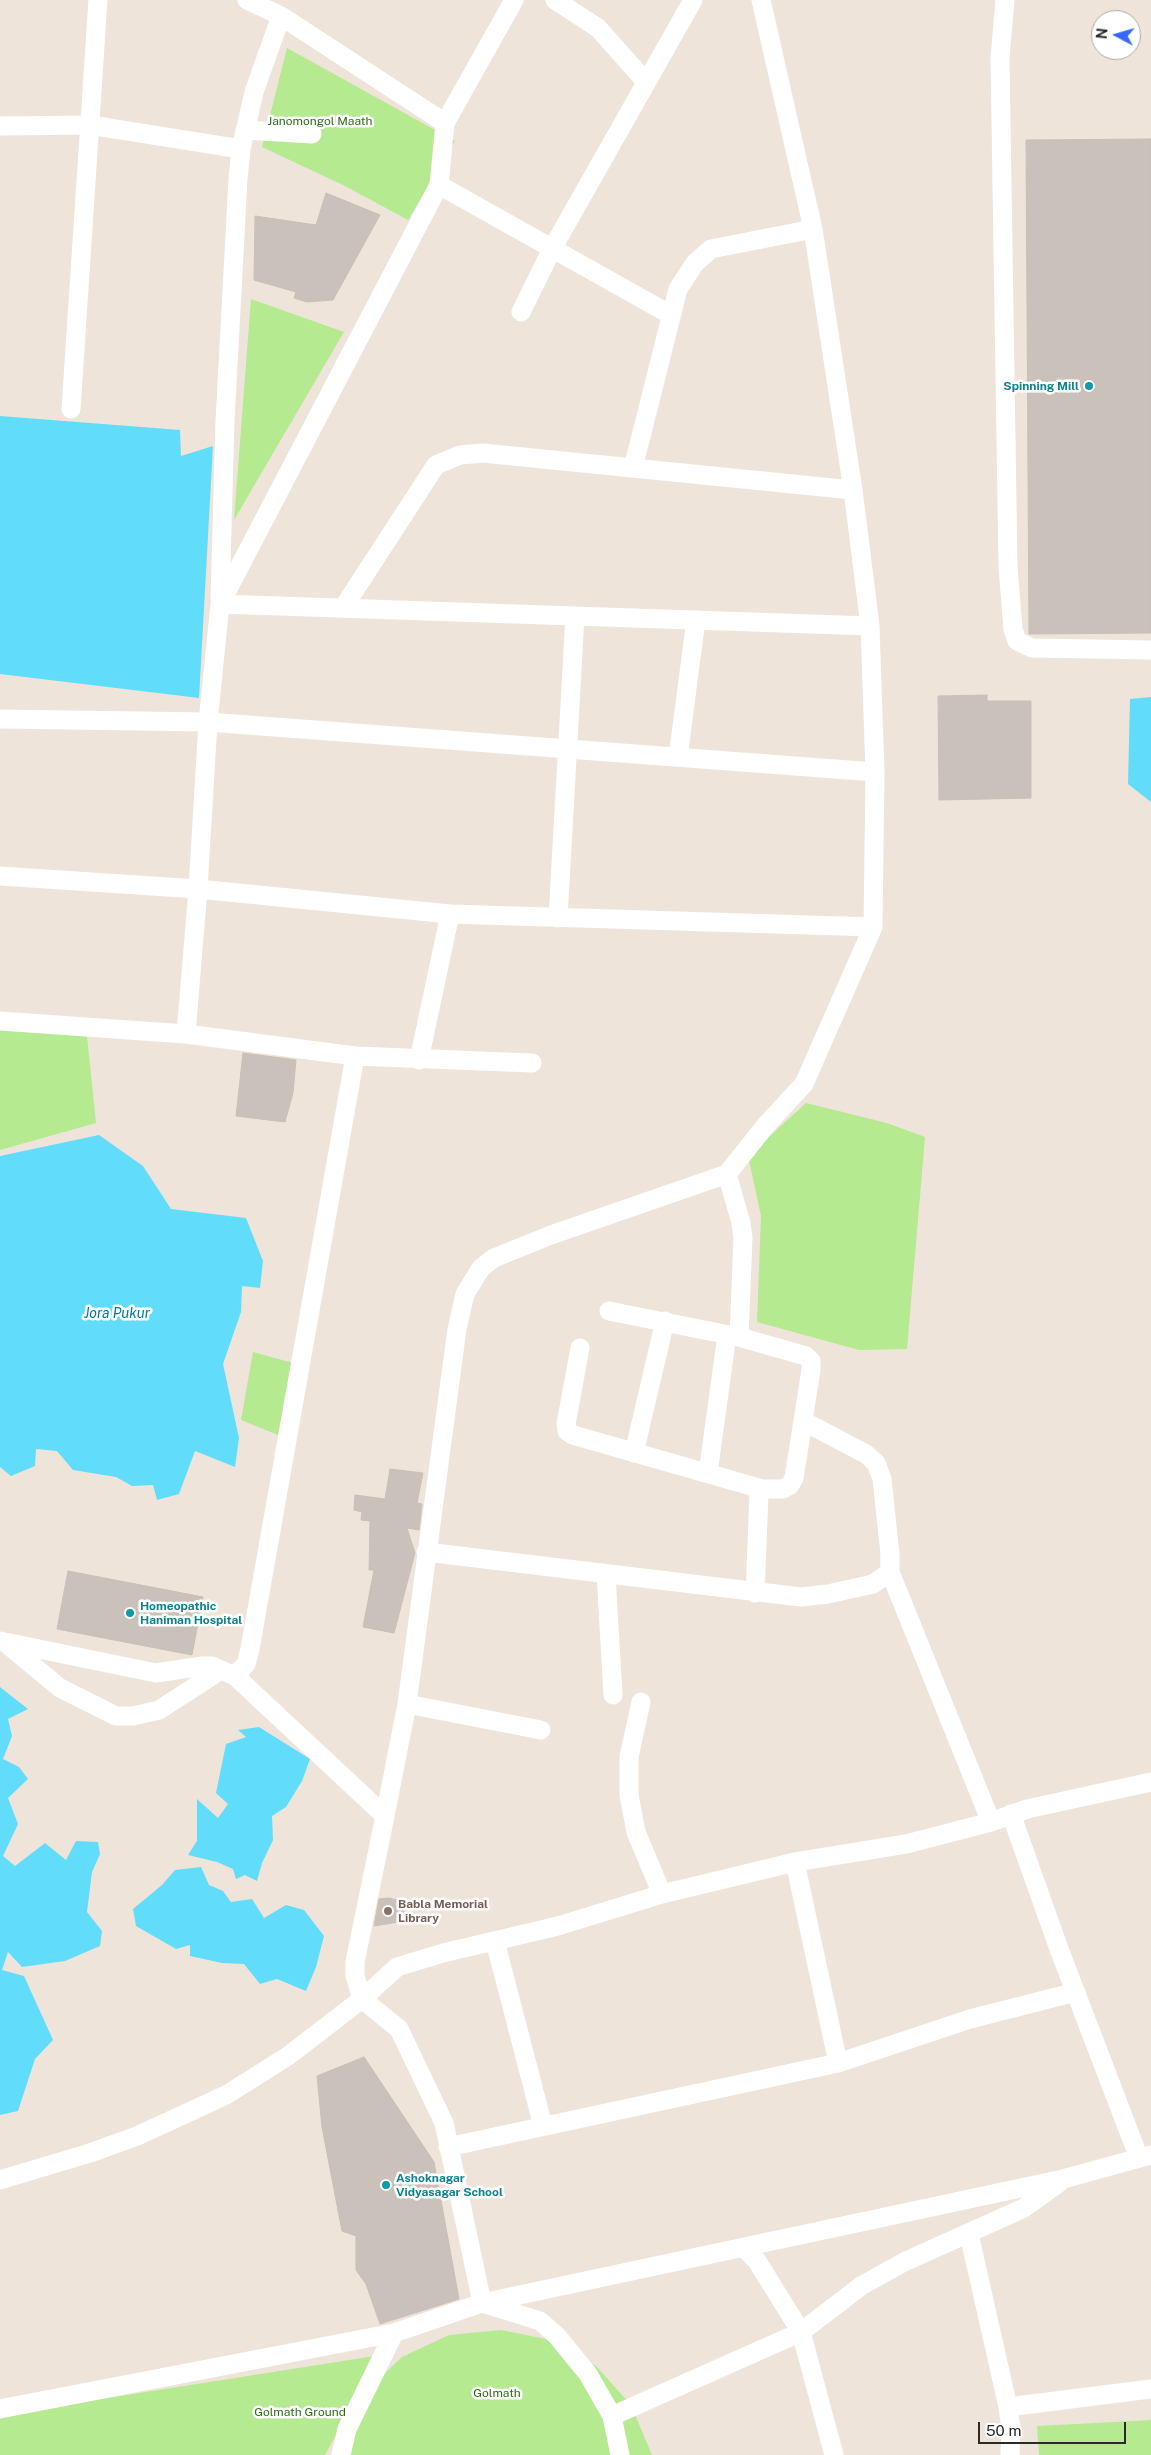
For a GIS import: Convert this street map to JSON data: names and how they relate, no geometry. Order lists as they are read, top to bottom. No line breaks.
{"water":["Jora Pukur"],"parks":["Janomongol Maath","Golmath","Golmath Ground"],"places":["Spinning Mill","Homeopathic Haniman Hospital","Babla Memorial Library","Ashoknagar Vidyasagar School"],"scale_bar":"50 m","north":"left"}
